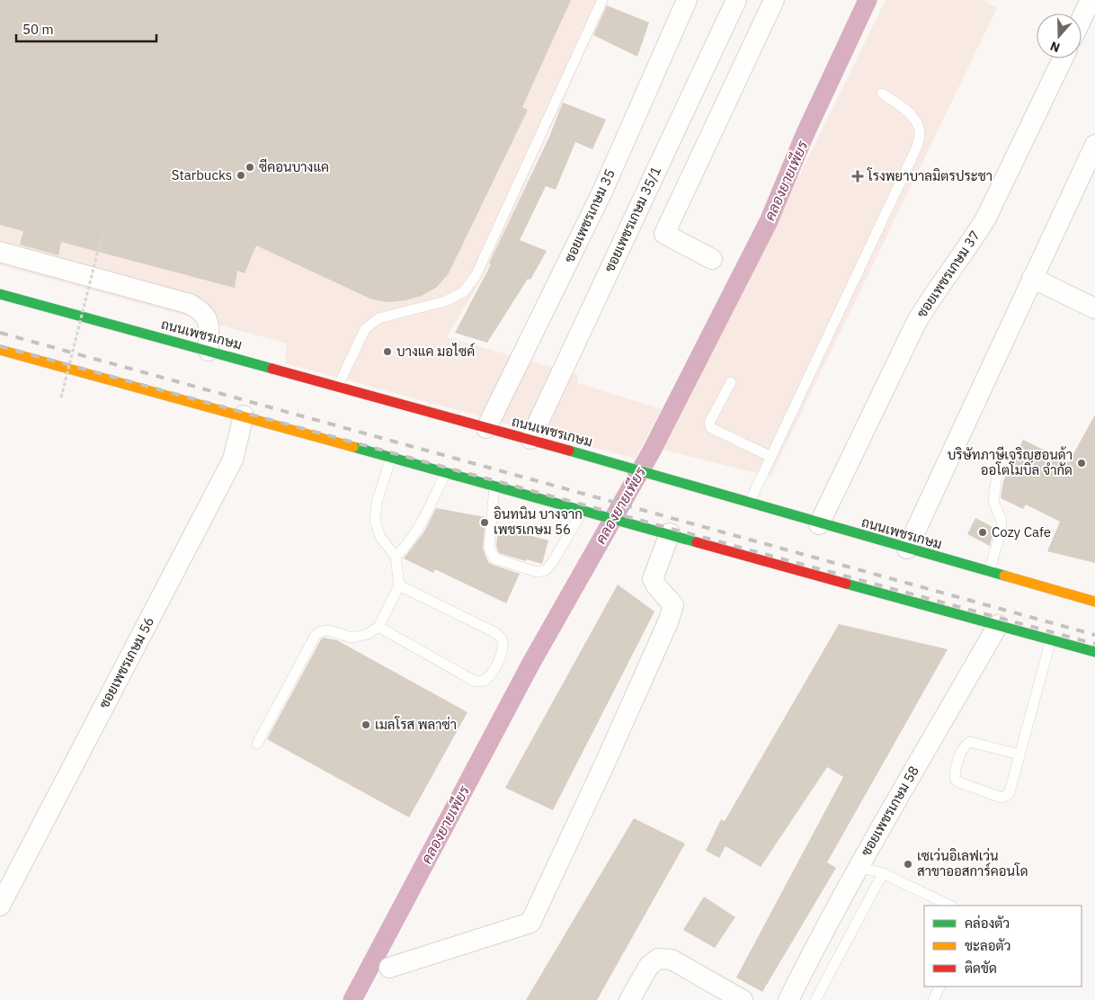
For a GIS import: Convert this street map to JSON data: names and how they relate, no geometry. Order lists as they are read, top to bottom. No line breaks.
{"streets":{"main road":["ถนนเพชรเกษม"],"street":["ซอยเพชรเกษม 35","ซอยเพชรเกษม 35/1","ซอยเพชรเกษม 37","ซอยเพชรเกษม 56","ซอยเพชรเกษม 58"]},"crossings":[["ซอยเพชรเกษม 35","ถนนเพชรเกษม"],["ซอยเพชรเกษม 35/1","ถนนเพชรเกษม"],["ซอยเพชรเกษม 37","ถนนเพชรเกษม"]],"water":["คลองยายเพียร"],"places":{"other":["ซีคอนบางแค","Starbucks","บางแค มอไซค์","บริษัทภาษีเจริญฮอนด้า ออโตโมบิล จำกัด","อินทนิน บางจาก เพชรเกษม 56","Cozy Cafe","เมลโรส พลาซ่า","เซเว่นอิเลฟเว่น สาขาออสการ์คอนโด"],"health":["โรงพยาบาลมิตรประชา"]},"legend":["คล่องตัว","ชะลอตัว","ติดขัด"],"scale_bar":"50 m","north":"bottom"}
